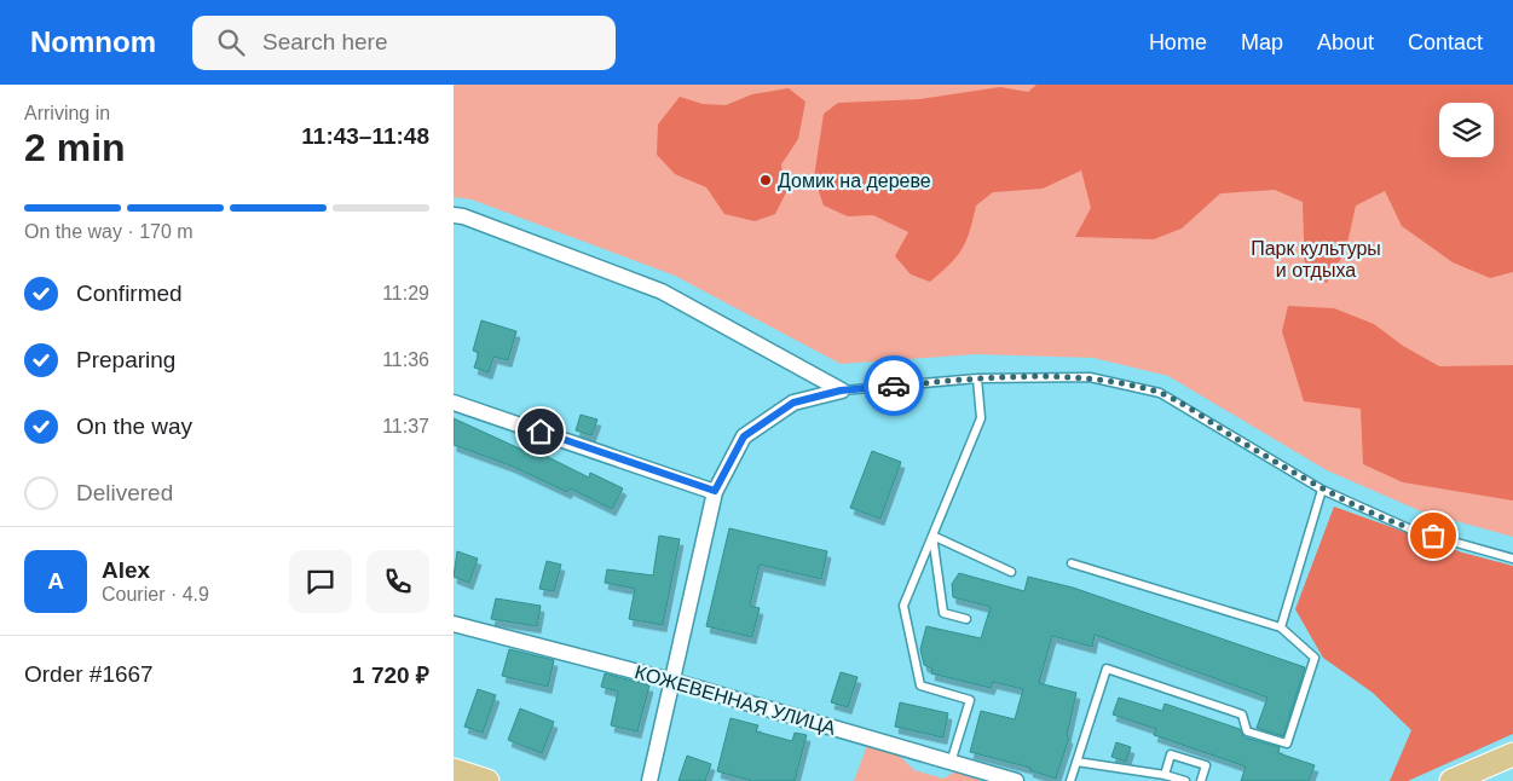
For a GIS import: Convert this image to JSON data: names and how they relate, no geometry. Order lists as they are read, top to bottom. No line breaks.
{"streets":{"street":["КОЖЕВЕННАЯ УЛИЦА"]},"parks":["Парк культуры и отдыха"],"places":["Домик на дереве"],"page":{"header":"Nomnom","search":"Search here","nav":["Home","Map","About","Contact"],"heading":["2 min","Arriving in","11:43–11:48"],"panel":["Alex","Courier · 4.9","Order #1667","1 720 ₽"],"bar":"On the way · 170 m","list":[["Confirmed","11:29"],["Preparing","11:36"],["On the way","11:37"],"Delivered"],"round":"A"}}
